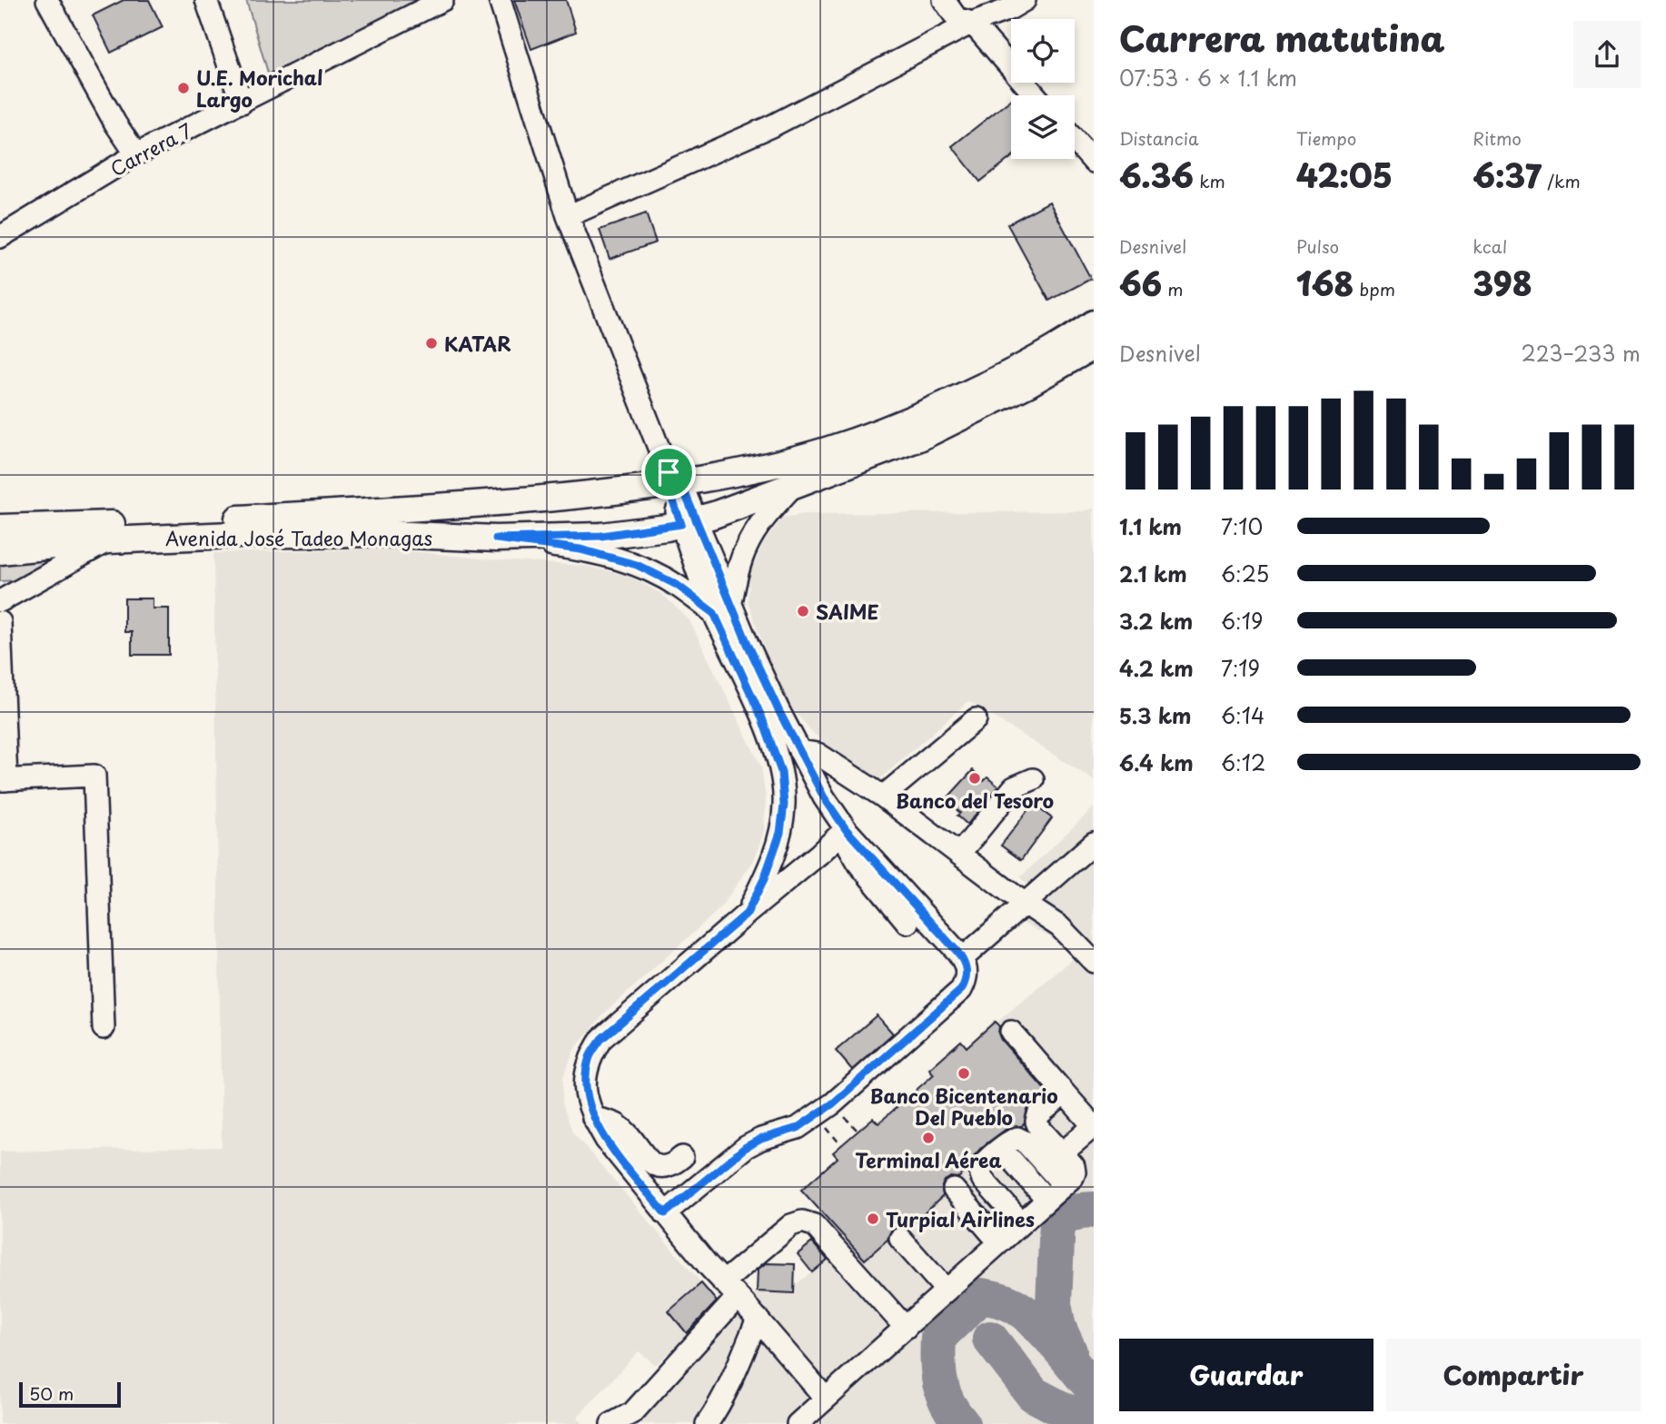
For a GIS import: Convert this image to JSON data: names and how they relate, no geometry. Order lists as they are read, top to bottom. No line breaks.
{"streets":{"main road":["Avenida José Tadeo Monagas"],"street":["Carrera 7"]},"places":["U.E. Morichal Largo","KATAR","SAIME","Banco del Tesoro","Banco Bicentenario Del Pueblo","Terminal Aérea","Turpial Airlines"],"scale_bar":"50 m","page":{"heading":["Carrera matutina","07:53 · 6 × 1.1 km"],"stats":[["Distancia","6.36 km"],["Tiempo","42:05"],["Ritmo","6:37 /km"],["Desnivel","66 m"],["Pulso","168 bpm"],["kcal","398"]],"chart":["Desnivel","223–233 m"],"list":[{"name":"1.1 km","note":"7:10"},{"name":"2.1 km","note":"6:25"},{"name":"3.2 km","note":"6:19"},{"name":"4.2 km","note":"7:19"},{"name":"5.3 km","note":"6:14"},{"name":"6.4 km","note":"6:12"}],"buttons":["Guardar","Compartir"],"scale":"50 m"}}
